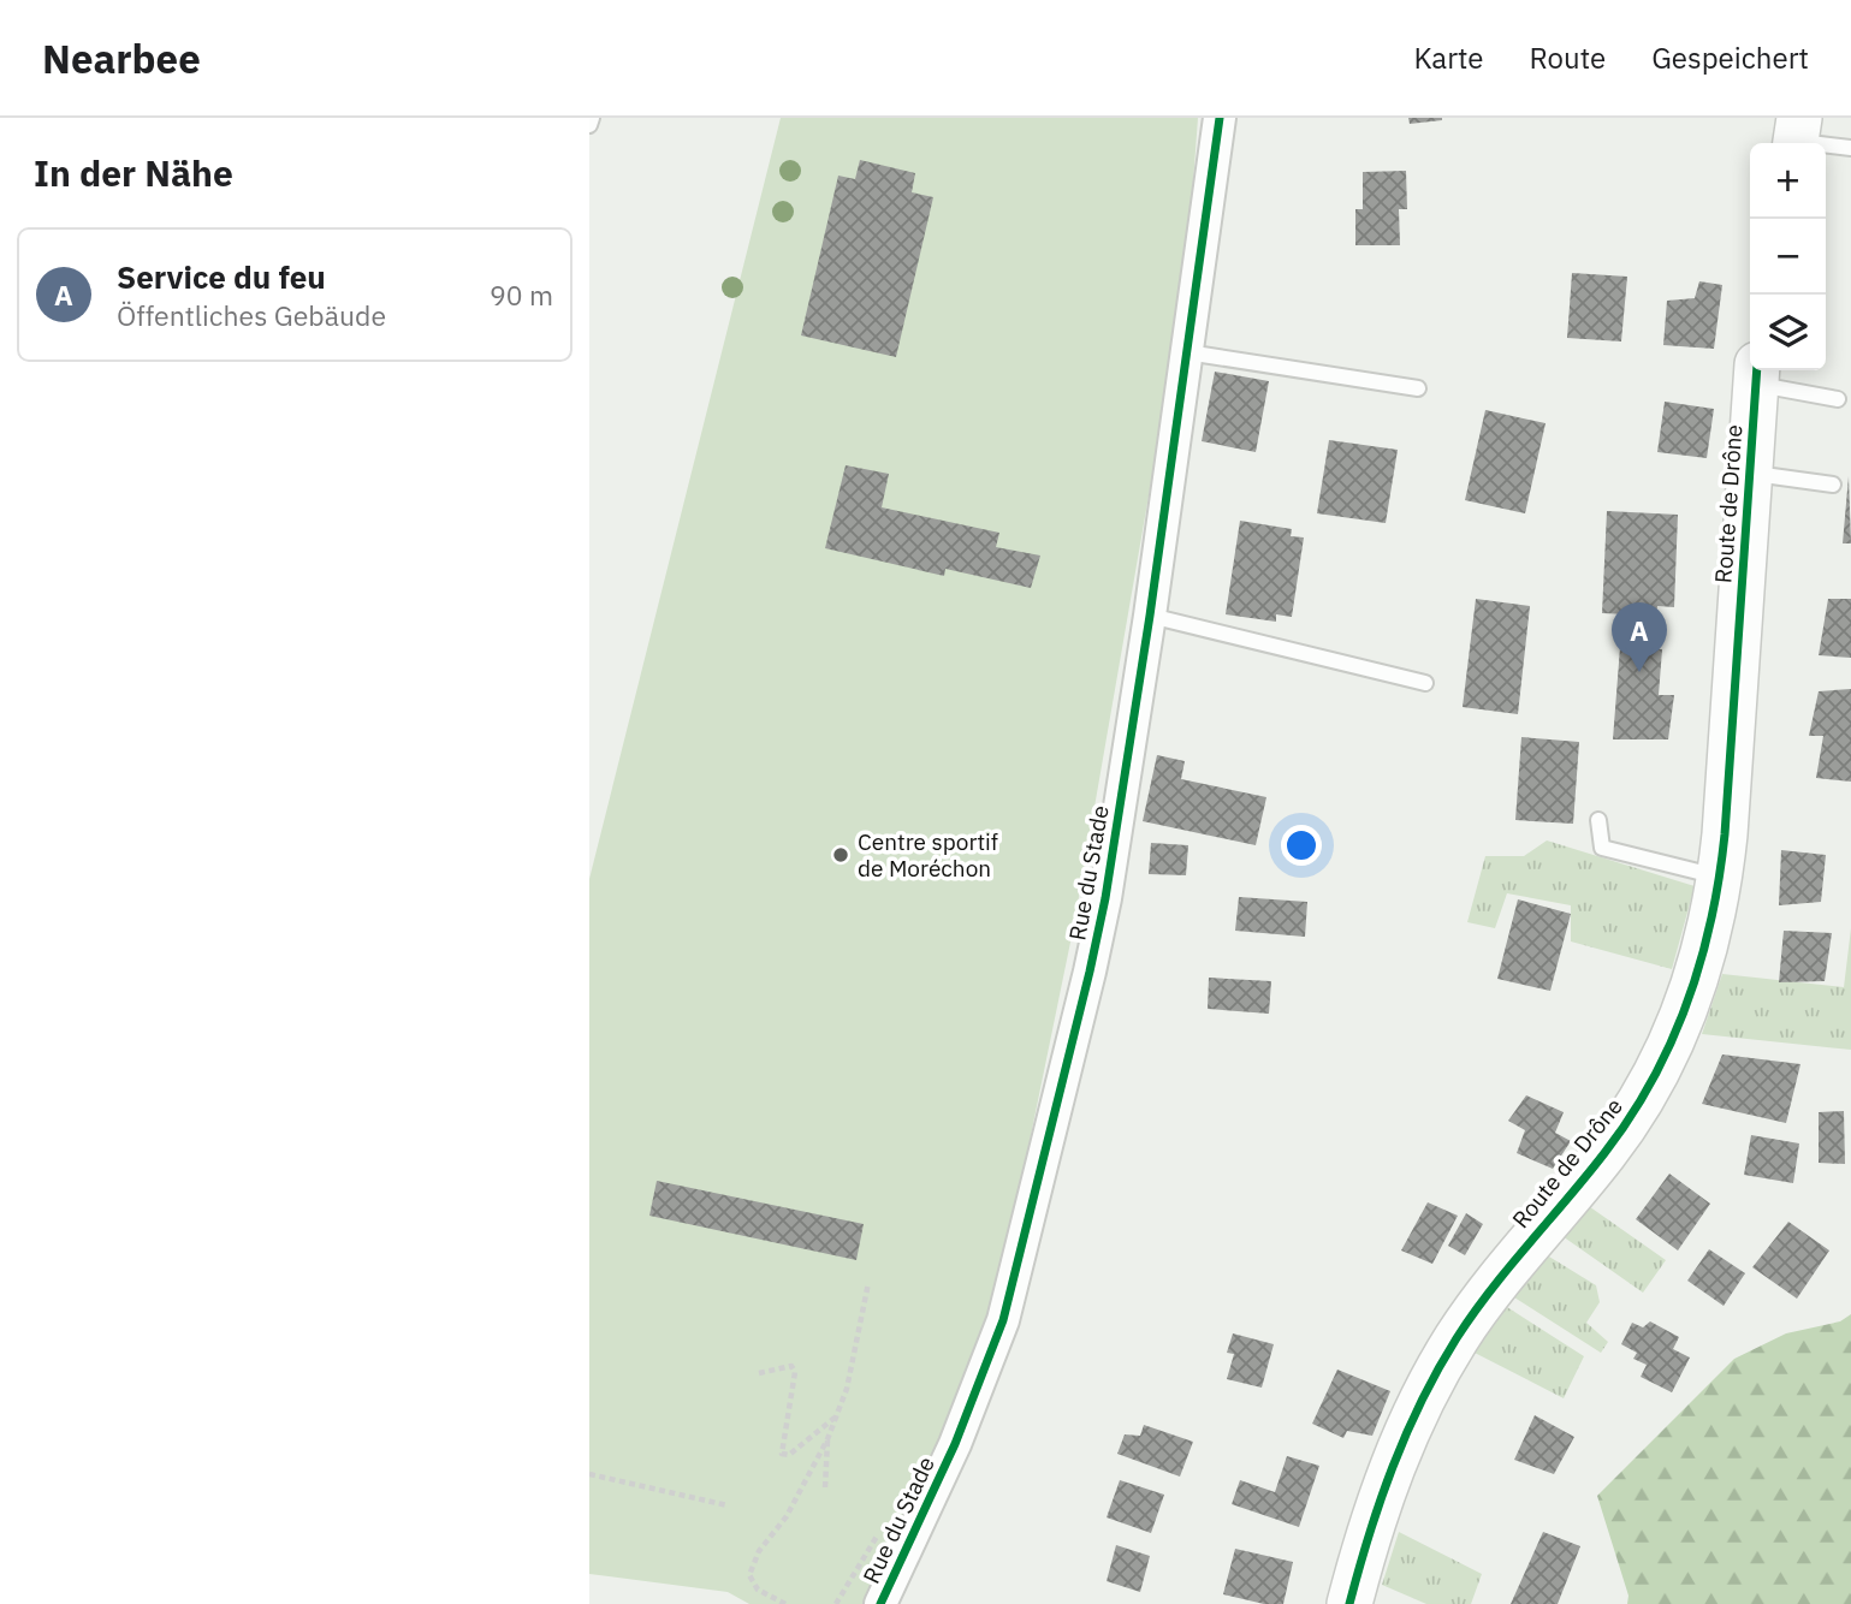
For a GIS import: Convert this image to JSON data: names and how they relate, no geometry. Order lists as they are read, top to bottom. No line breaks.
{"streets":{"street":["Route de Drône","Rue du Stade"]},"places":["Centre sportif de Moréchon"],"page":{"header":"Nearbee","nav":["Karte","Route","Gespeichert"],"heading":"In der Nähe","map_buttons":["+","−"],"list":[{"mark":"A","name":"Service du feu","note":"Öffentliches Gebäude","value":"90 m"}],"pins":"A"}}
